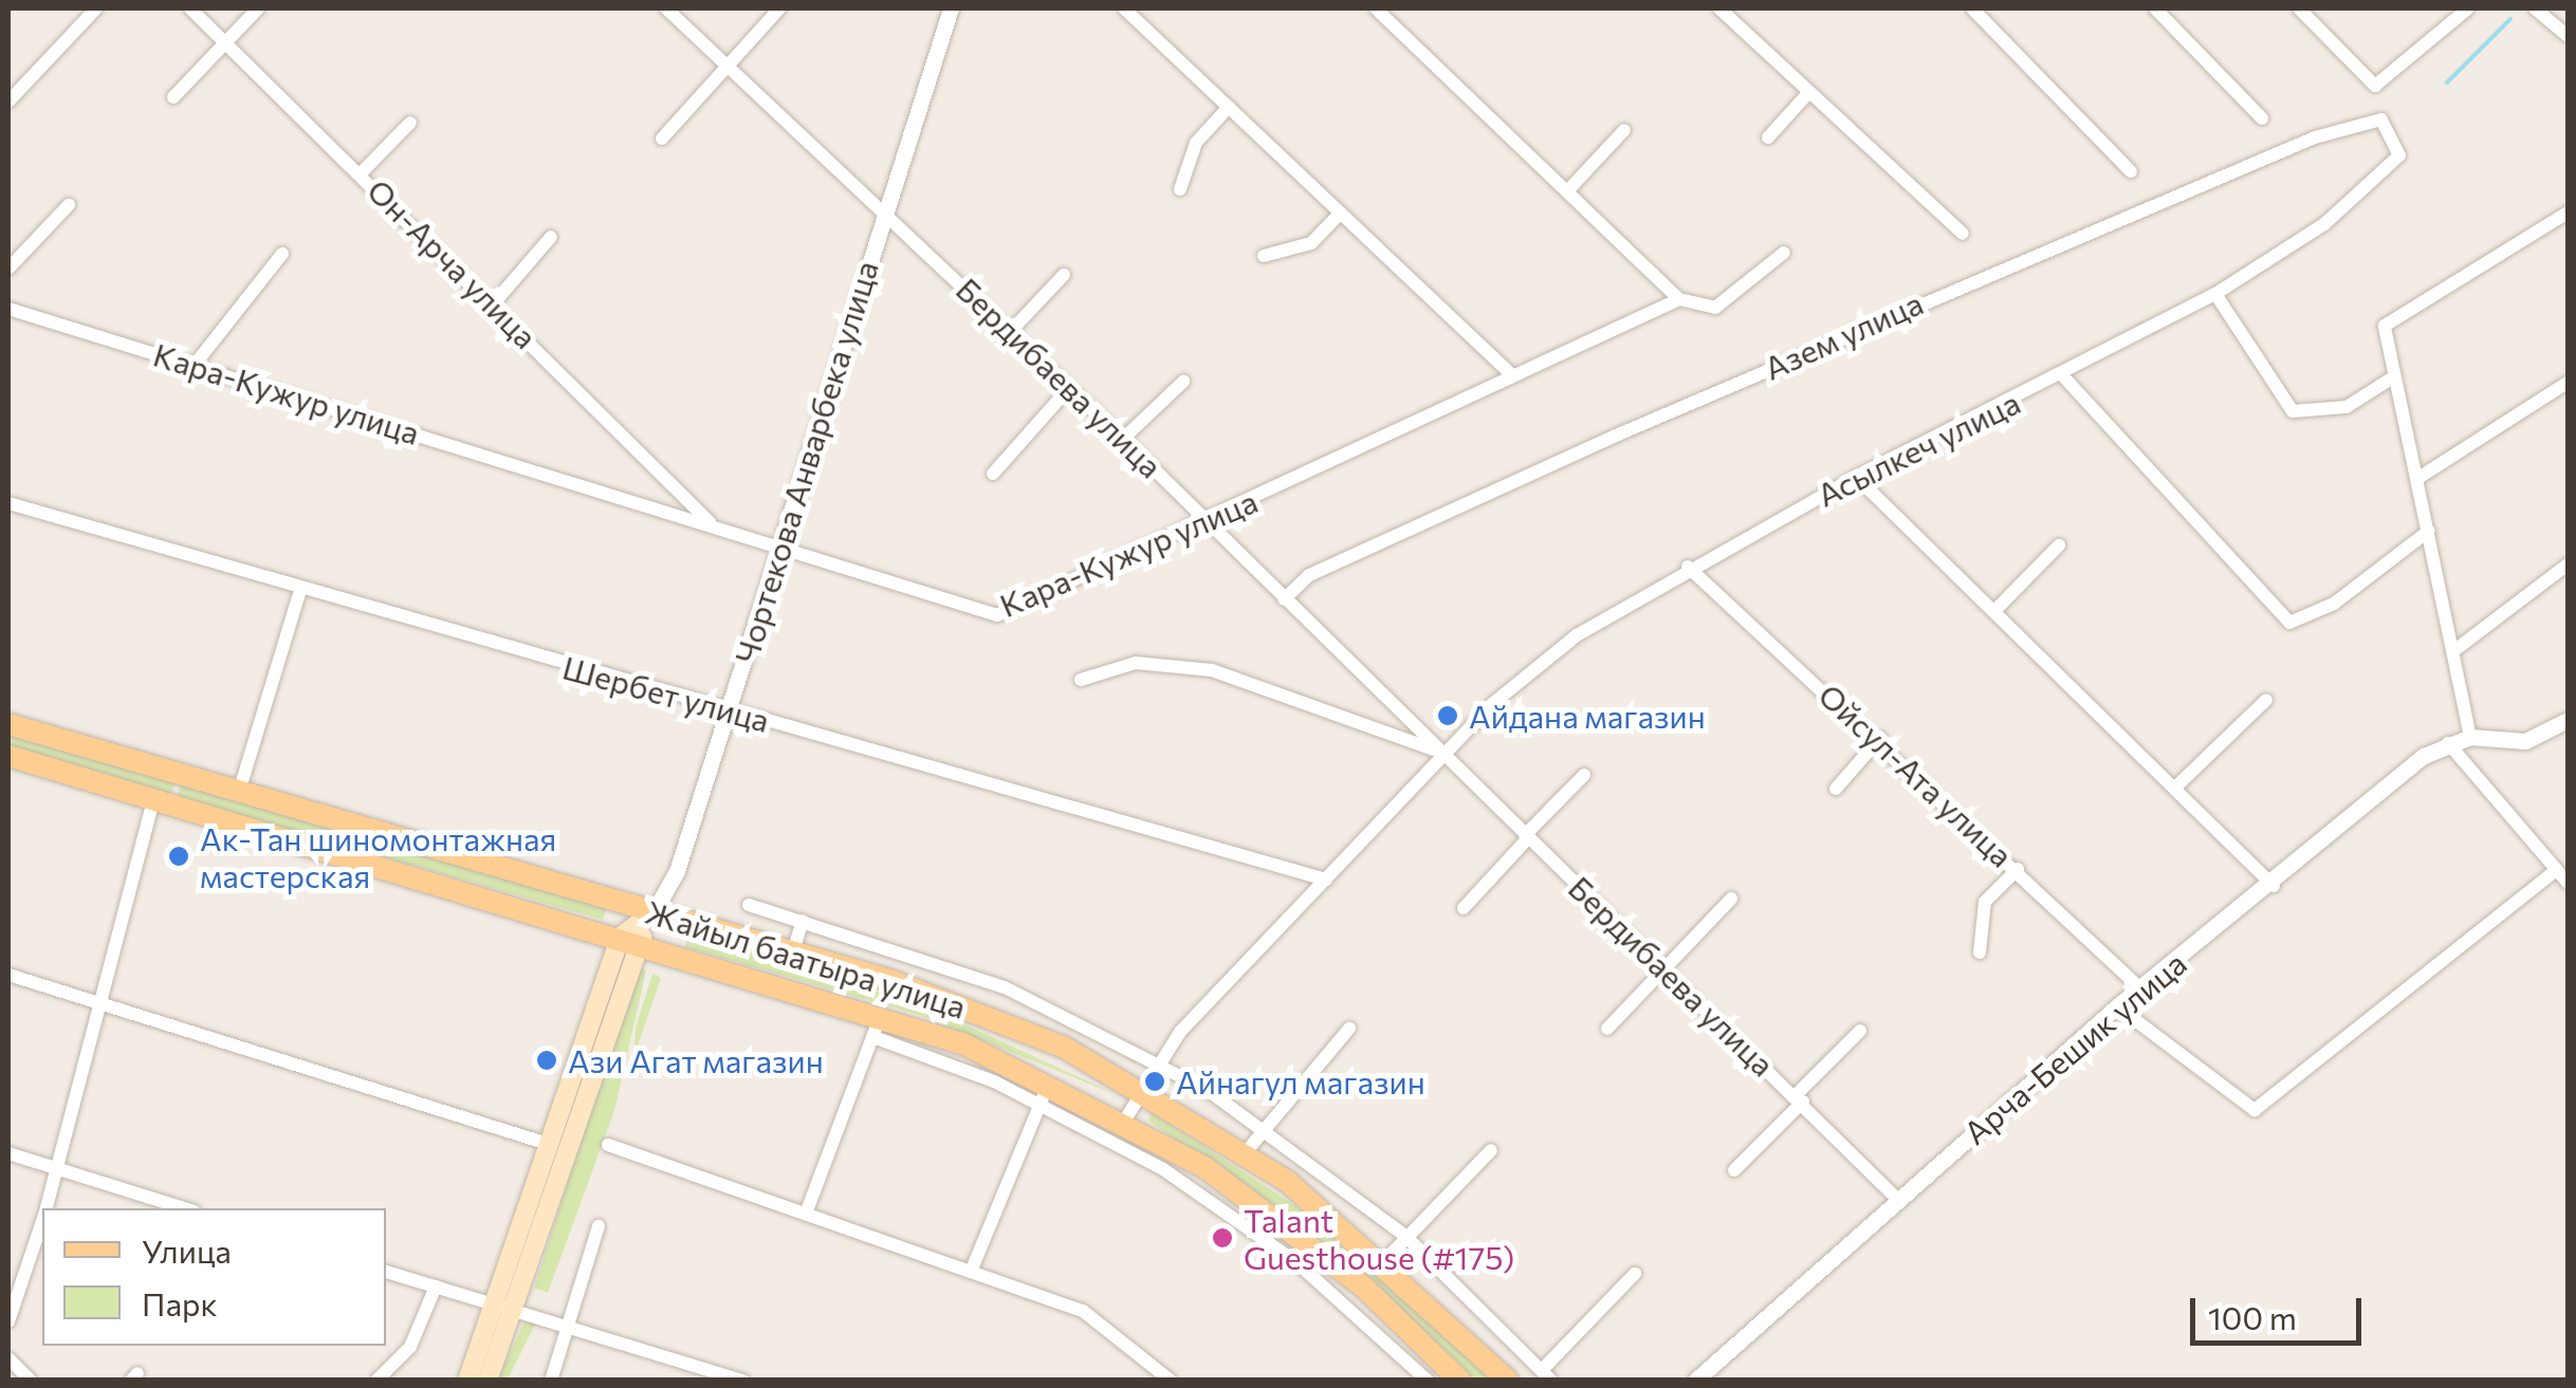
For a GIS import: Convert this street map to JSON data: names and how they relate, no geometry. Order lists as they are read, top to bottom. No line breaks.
{"streets":{"main road":["Жайыл баатыра улица"],"street":["Он-Арча улица","Азем улица","Бердибаева улица","Кара-Кужур улица","Асылкеч улица","Чортекова Анварбека улица","Шербет улица","Ойсул-Ата улица","Арча-Бешик улица"]},"crossings":[["Он-Арча улица","Кара-Кужур улица"],["Азем улица","Бердибаева улица"],["Азем улица","Асылкеч улица"],["Бердибаева улица","Кара-Кужур улица"],["Бердибаева улица","Асылкеч улица"],["Бердибаева улица","Чортекова Анварбека улица"],["Бердибаева улица","Арча-Бешик улица"],["Кара-Кужур улица","Чортекова Анварбека улица"],["Асылкеч улица","Шербет улица"],["Асылкеч улица","Ойсул-Ата улица"],["Асылкеч улица","Жайыл баатыра улица"],["Чортекова Анварбека улица","Шербет улица"],["Чортекова Анварбека улица","Жайыл баатыра улица"],["Ойсул-Ата улица","Арча-Бешик улица"]],"places":["Айдана магазин","Ак-Тан шиномонтажная мастерская","Ази Агат магазин","Айнагул магазин","Talant Guesthouse (#175)"],"legend":["Улица","Парк"],"scale_bar":"100 m"}
